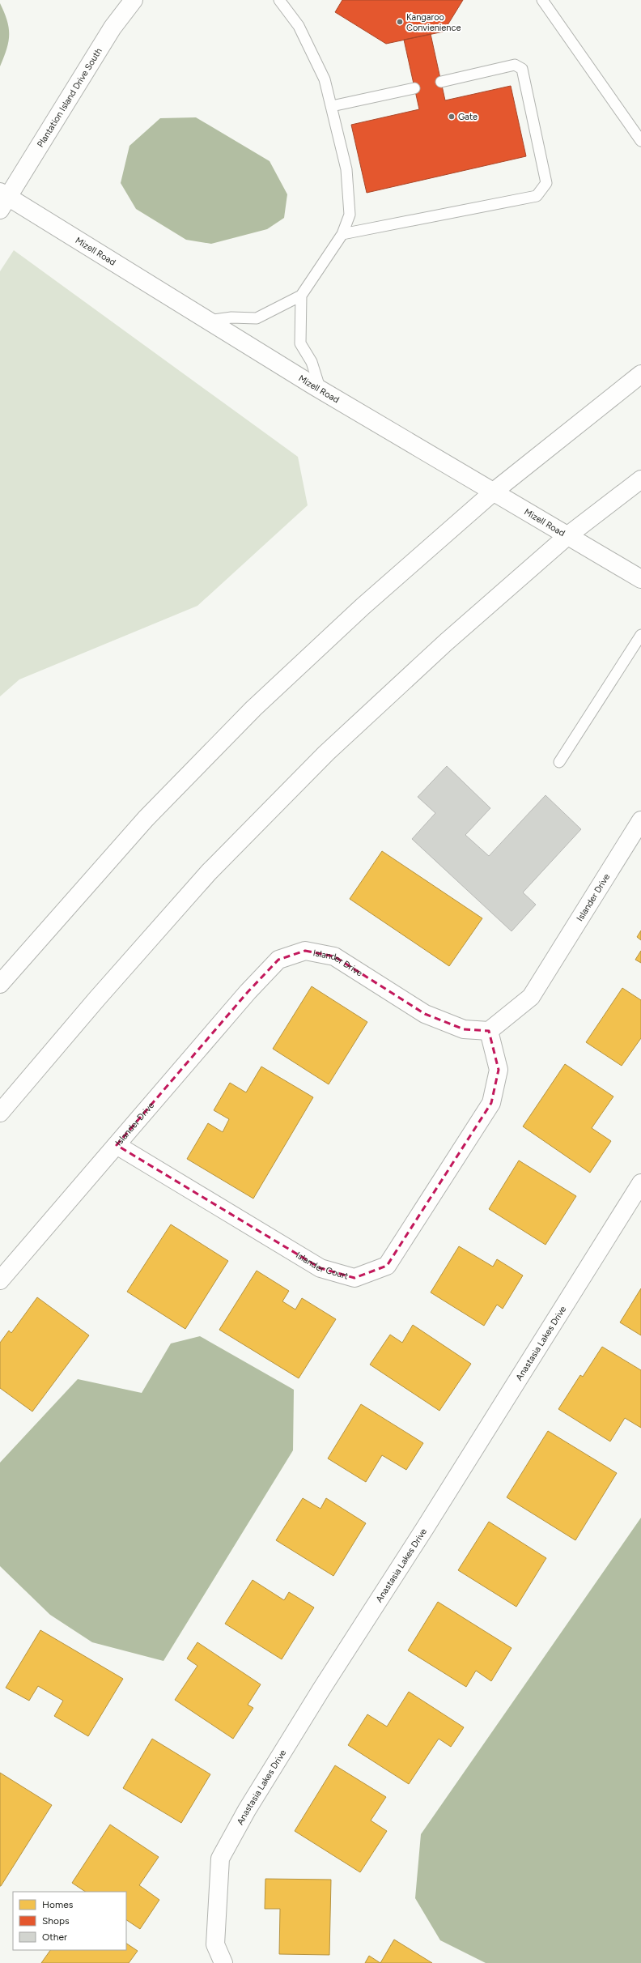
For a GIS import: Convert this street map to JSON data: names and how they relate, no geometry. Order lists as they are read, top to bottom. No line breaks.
{"streets":{"street":["Plantation Island Drive South","Mizell Road","Islander Drive","Islander Court","Anastasia Lakes Drive"]},"crossings":[["Plantation Island Drive South","Mizell Road"],["Islander Drive","Islander Court"]],"places":["Kangaroo Convienience","Gate"],"legend":["Homes","Shops","Other"]}
